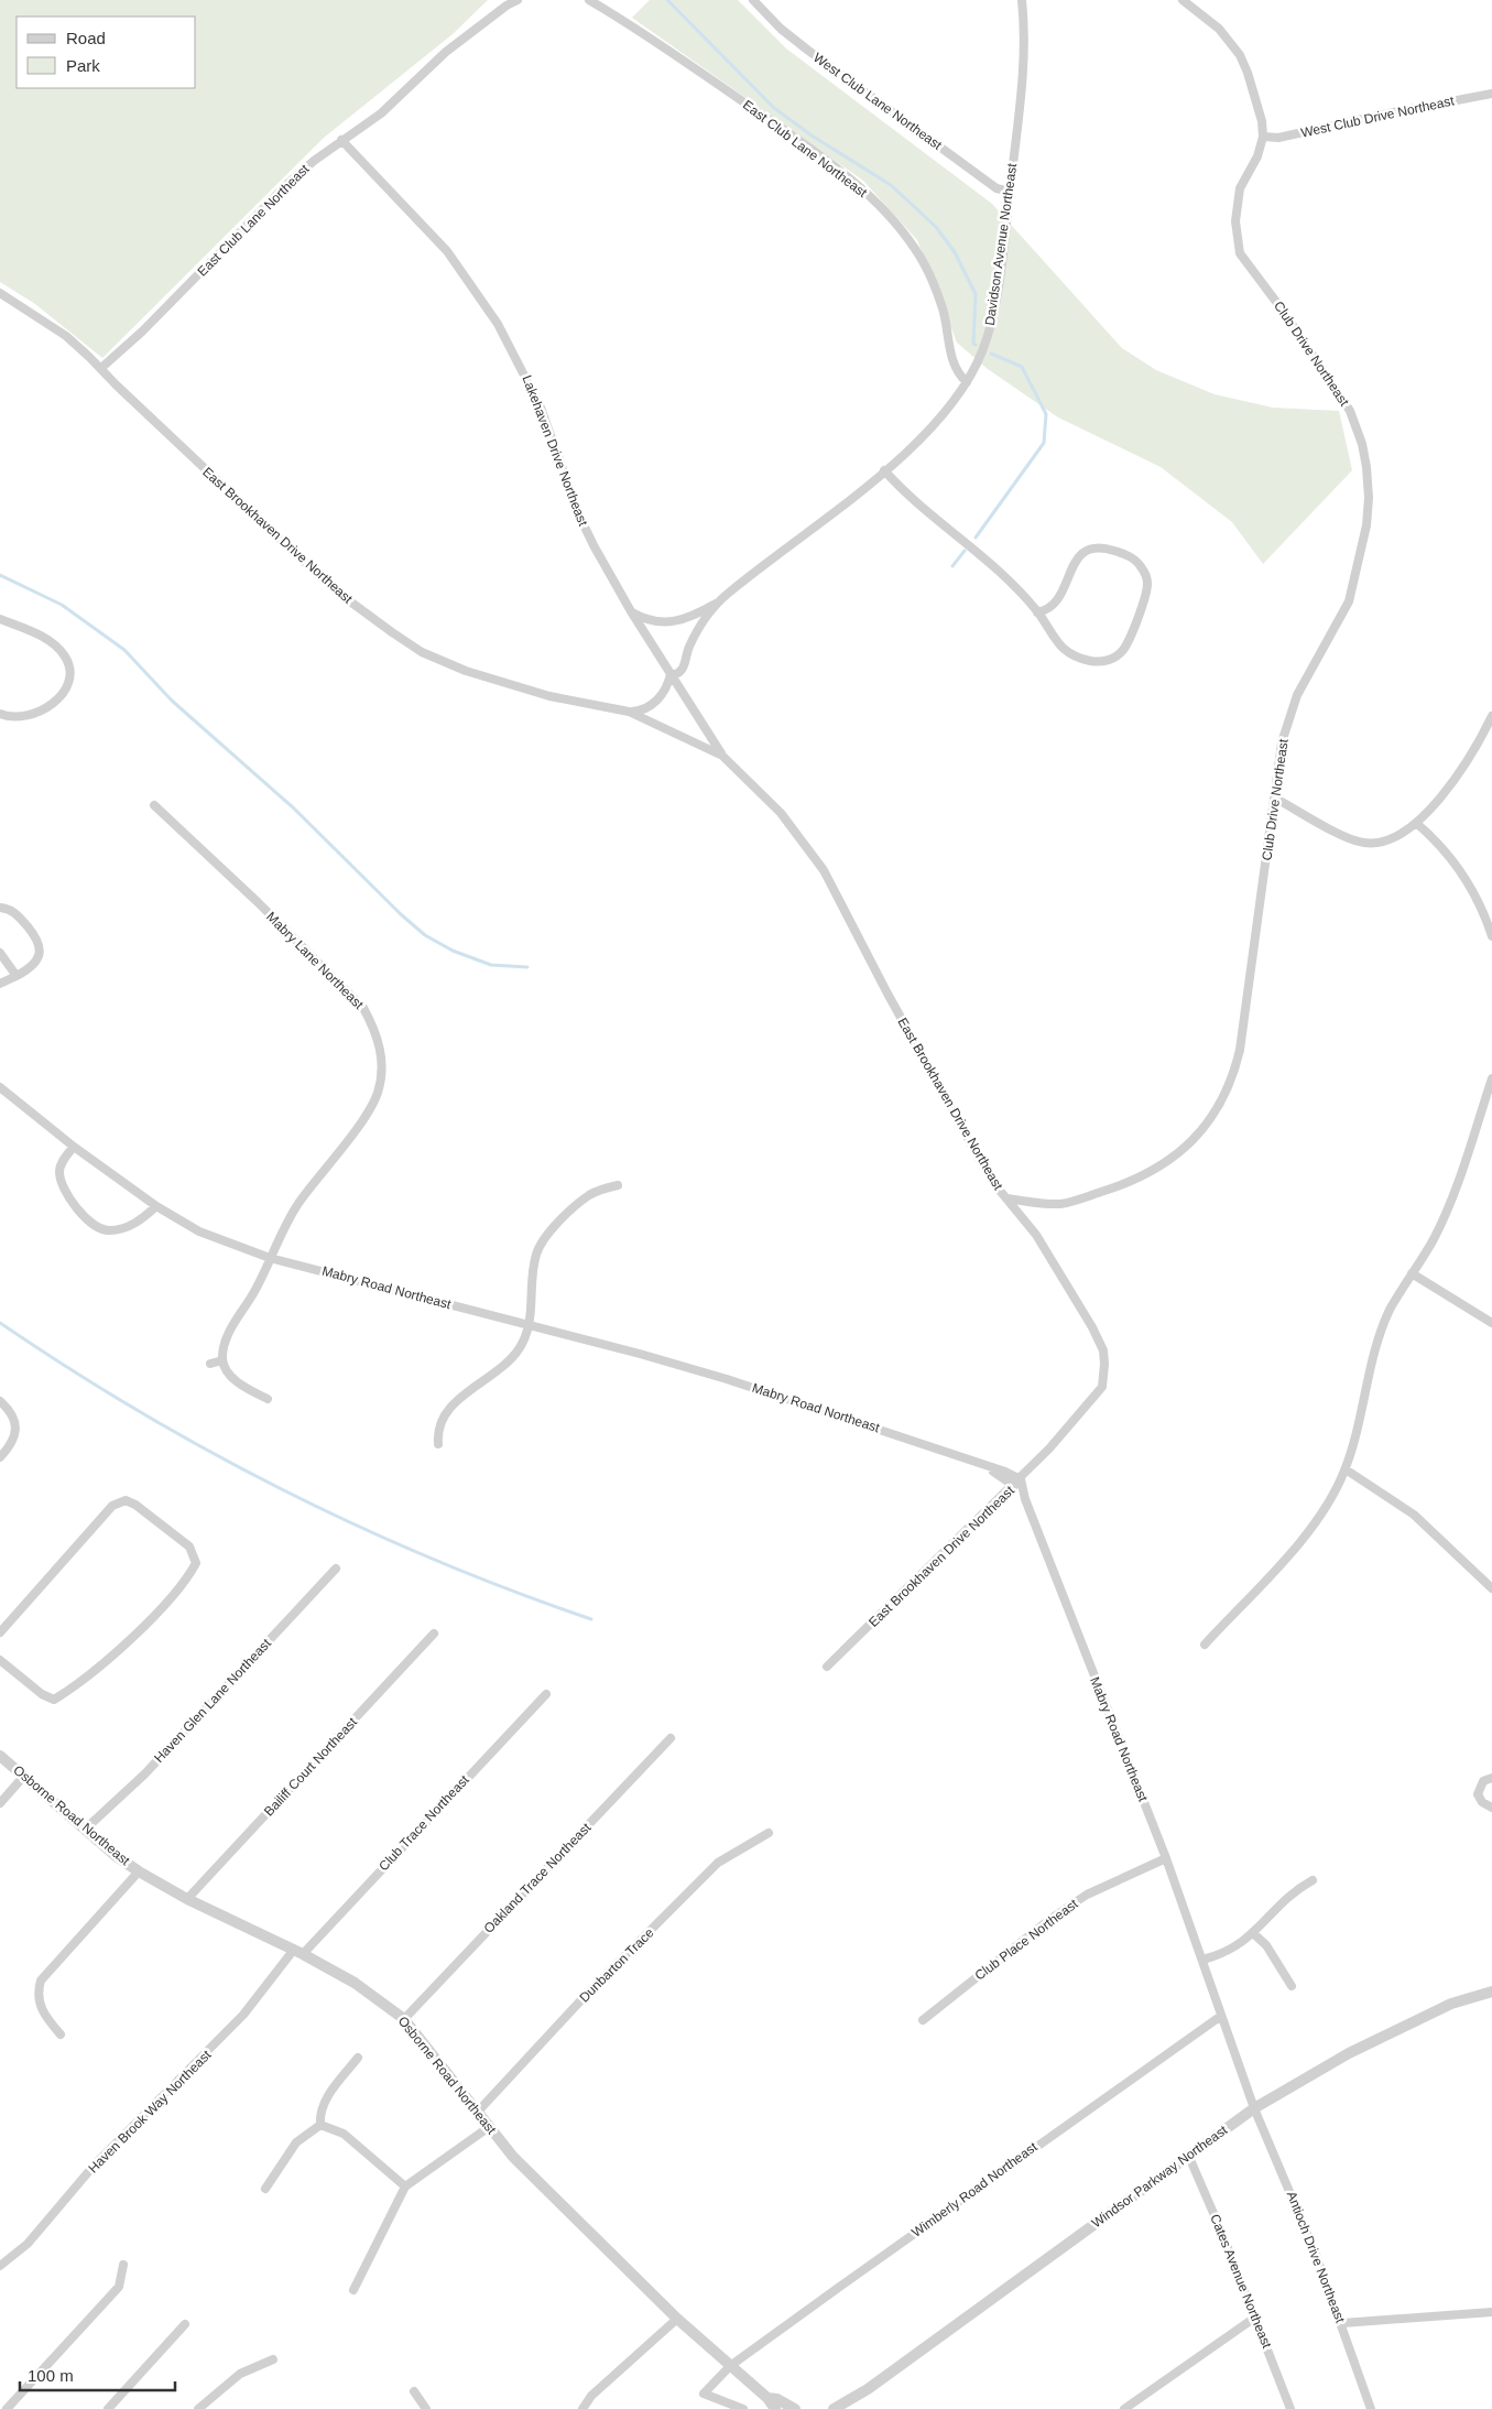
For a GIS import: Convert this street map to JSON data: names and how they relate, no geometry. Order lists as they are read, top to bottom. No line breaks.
{"streets":{"street":["West Club Lane Northeast","West Club Drive Northeast","East Club Lane Northeast","Davidson Avenue Northeast","Club Drive Northeast","Lakehaven Drive Northeast","East Brookhaven Drive Northeast","Mabry Lane Northeast","Mabry Road Northeast","Haven Glen Lane Northeast","Bailiff Court Northeast","Osborne Road Northeast","Club Trace Northeast","Oakland Trace Northeast","Club Place Northeast","Dunbarton Trace","Haven Brook Way Northeast","Windsor Parkway Northeast","Wimberly Road Northeast","Antioch Drive Northeast","Cates Avenue Northeast"]},"crossings":[["West Club Lane Northeast","Davidson Avenue Northeast"],["West Club Drive Northeast","Club Drive Northeast"],["East Club Lane Northeast","Davidson Avenue Northeast"],["East Club Lane Northeast","Lakehaven Drive Northeast"],["East Club Lane Northeast","East Brookhaven Drive Northeast"],["Davidson Avenue Northeast","Lakehaven Drive Northeast"],["Club Drive Northeast","East Brookhaven Drive Northeast"],["Lakehaven Drive Northeast","East Brookhaven Drive Northeast"],["East Brookhaven Drive Northeast","Mabry Road Northeast"],["Mabry Lane Northeast","Mabry Road Northeast"],["Mabry Road Northeast","Club Place Northeast"],["Mabry Road Northeast","Windsor Parkway Northeast"],["Mabry Road Northeast","Wimberly Road Northeast"],["Mabry Road Northeast","Antioch Drive Northeast"],["Haven Glen Lane Northeast","Osborne Road Northeast"],["Bailiff Court Northeast","Osborne Road Northeast"],["Osborne Road Northeast","Club Trace Northeast"],["Osborne Road Northeast","Oakland Trace Northeast"],["Osborne Road Northeast","Dunbarton Trace"],["Osborne Road Northeast","Haven Brook Way Northeast"],["Osborne Road Northeast","Wimberly Road Northeast"],["Club Trace Northeast","Haven Brook Way Northeast"],["Windsor Parkway Northeast","Antioch Drive Northeast"],["Windsor Parkway Northeast","Cates Avenue Northeast"]],"legend":["Road","Park"],"scale_bar":"100 m"}
